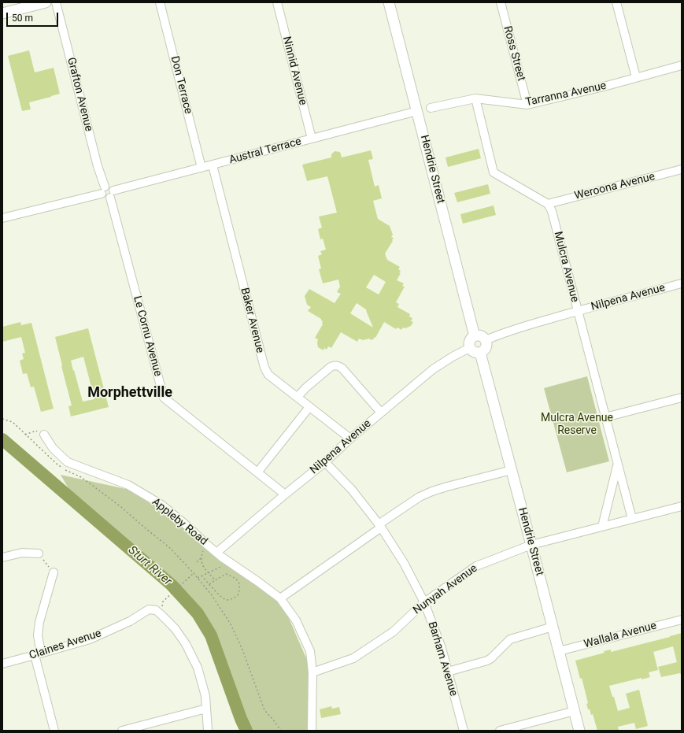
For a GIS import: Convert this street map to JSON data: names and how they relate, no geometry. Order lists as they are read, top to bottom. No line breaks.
{"streets":{"street":["Ross Street","Ninnid Avenue","Don Terrace","Grafton Avenue","Tarranna Avenue","Austral Terrace","Hendrie Street","Weroona Avenue","Mulcra Avenue","Nilpena Avenue","Baker Avenue","Le Cornu Avenue","Appleby Road","Nunyah Avenue","Wallala Avenue","Claines Avenue","Barham Avenue"]},"crossings":[["Ross Street","Tarranna Avenue"],["Ninnid Avenue","Austral Terrace"],["Don Terrace","Austral Terrace"],["Austral Terrace","Hendrie Street"],["Austral Terrace","Baker Avenue"],["Austral Terrace","Le Cornu Avenue"],["Hendrie Street","Nilpena Avenue"],["Hendrie Street","Nunyah Avenue"],["Hendrie Street","Wallala Avenue"],["Weroona Avenue","Mulcra Avenue"],["Mulcra Avenue","Nilpena Avenue"],["Mulcra Avenue","Nunyah Avenue"],["Nilpena Avenue","Baker Avenue"],["Nilpena Avenue","Le Cornu Avenue"],["Nilpena Avenue","Appleby Road"],["Nilpena Avenue","Barham Avenue"],["Appleby Road","Nunyah Avenue"],["Nunyah Avenue","Barham Avenue"]],"districts":["Morphettville"],"water":["Sturt River"],"parks":["Mulcra Avenue Reserve"],"scale_bar":"50 m"}
